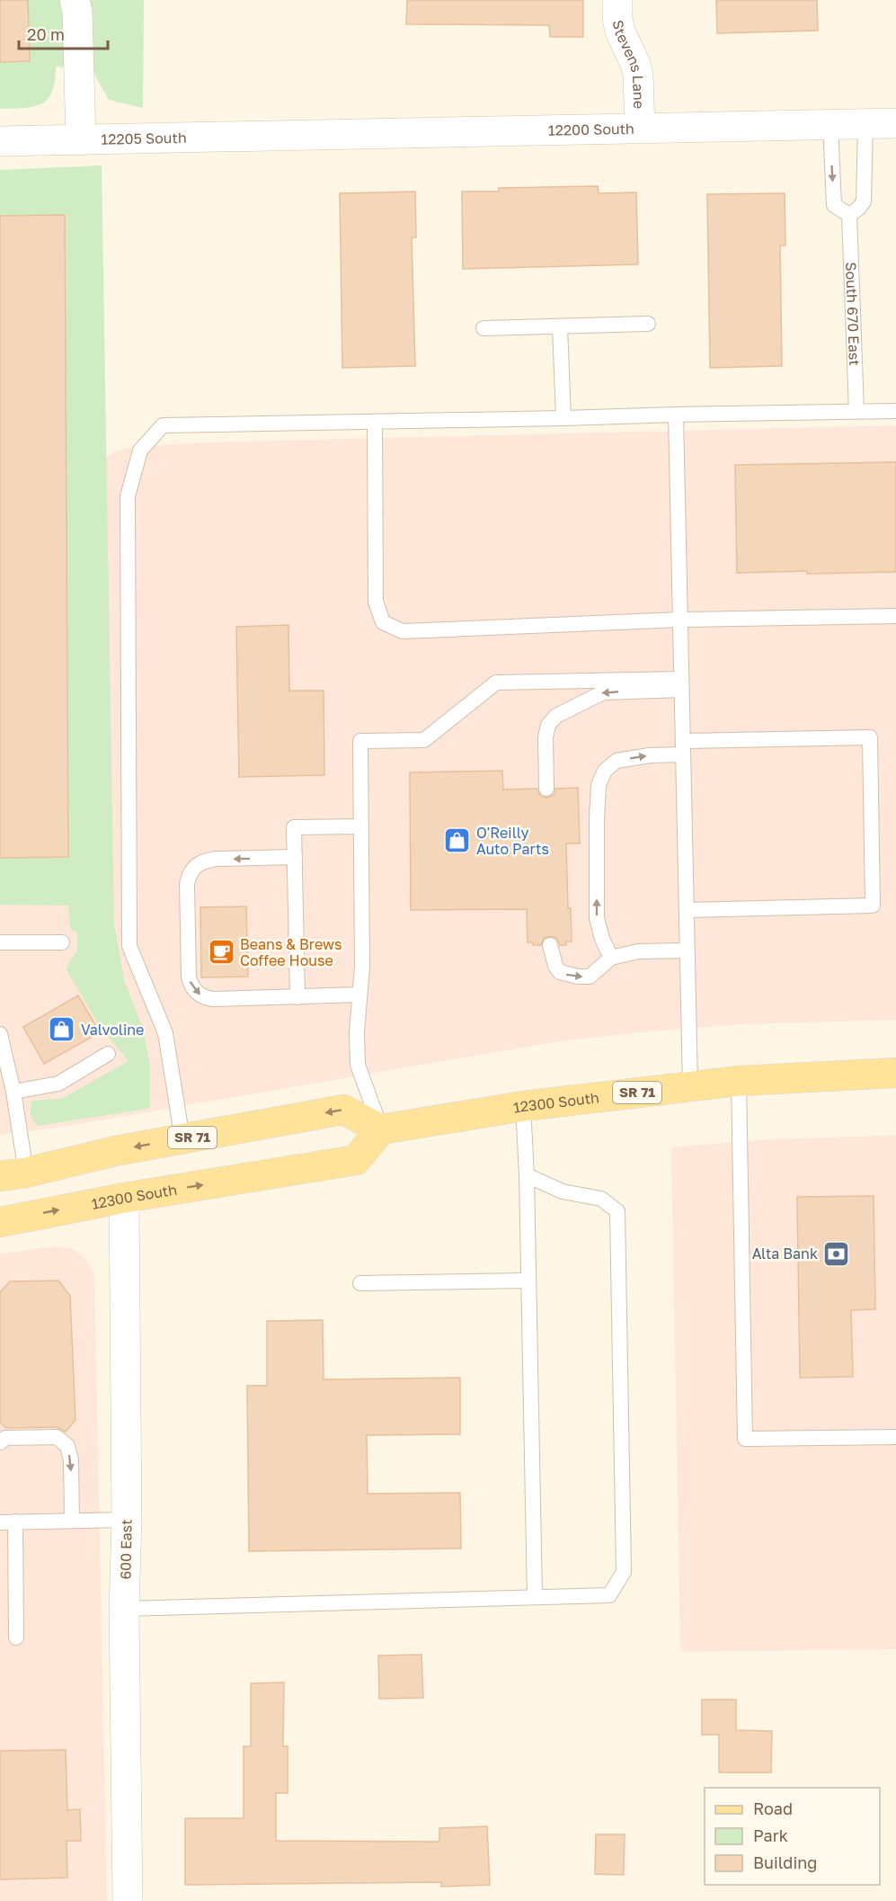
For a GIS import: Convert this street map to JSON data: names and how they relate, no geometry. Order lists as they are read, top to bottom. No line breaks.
{"streets":{"main road":["SR 71","12300 South"],"street":["Stevens Lane","12200 South","12205 South","600 East"],"lane":["South 670 East"]},"crossings":[["Stevens Lane","12200 South"],["12200 South","12205 South"],["SR 71","12300 South"],["12300 South","600 East"]],"places":{"shop":["O'Reilly Auto Parts","Valvoline"],"cafe":["Beans & Brews Coffee House"],"bank":["Alta Bank"]},"legend":["Road","Park","Building"],"scale_bar":"20 m"}
